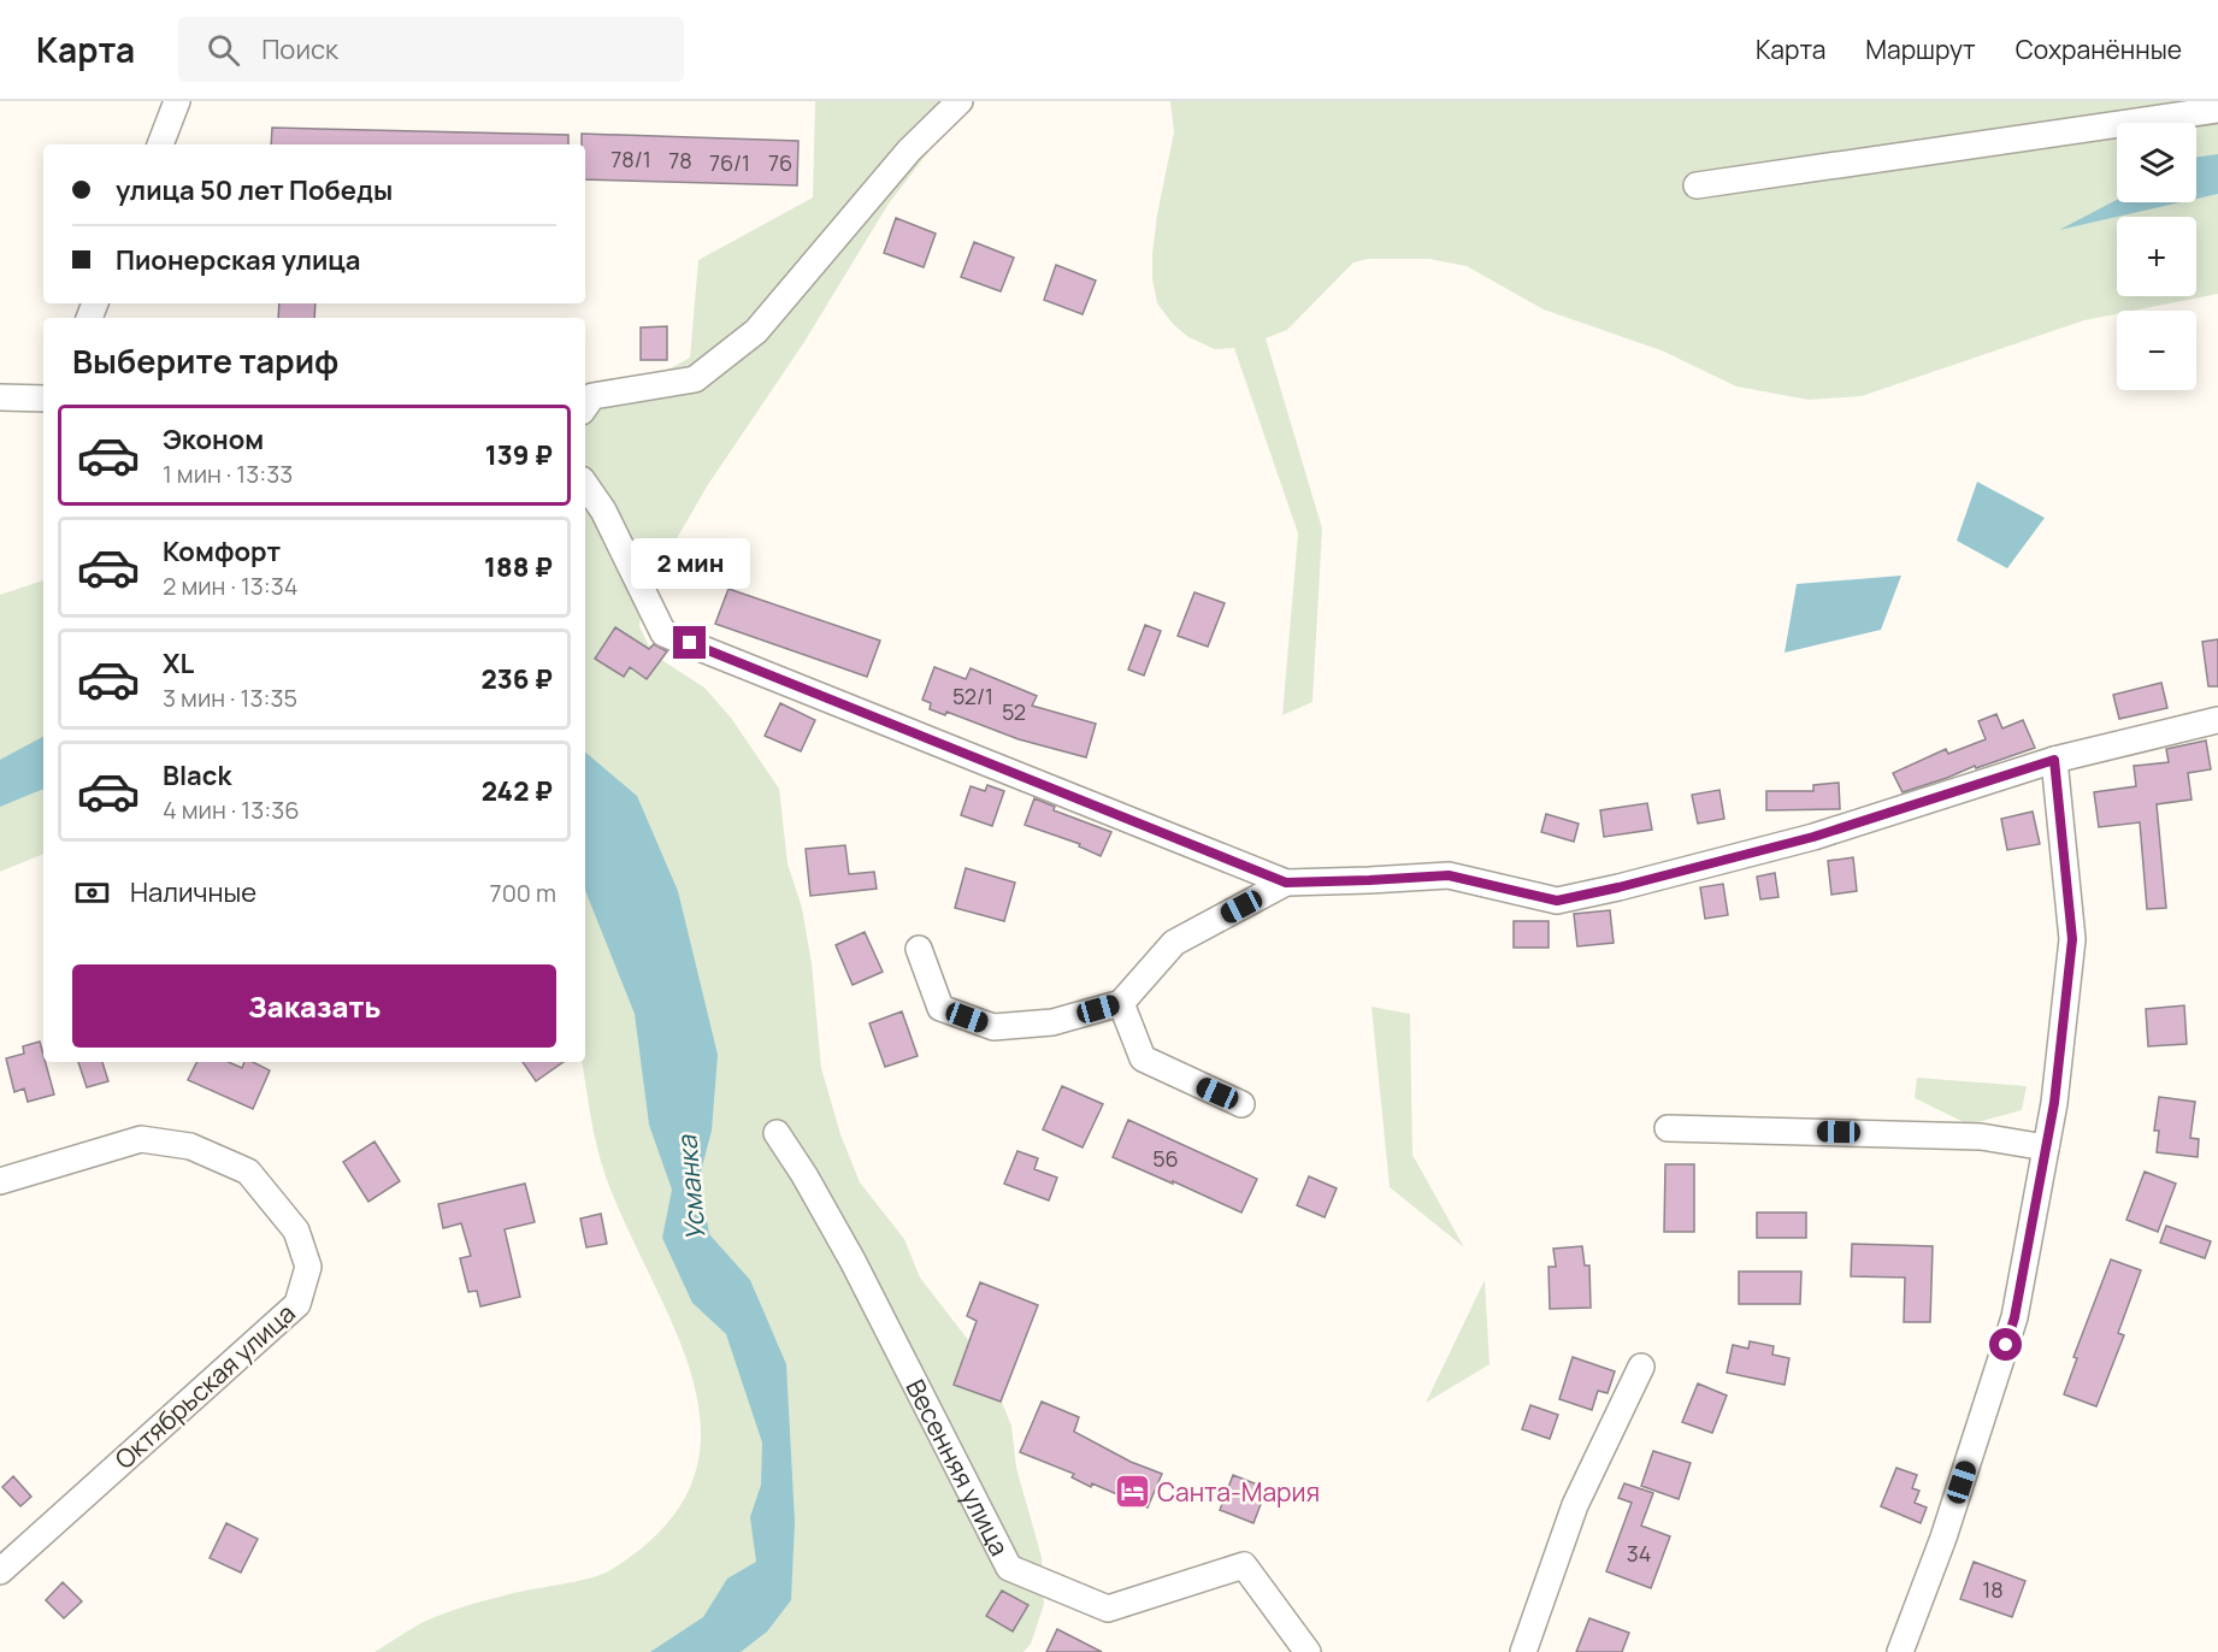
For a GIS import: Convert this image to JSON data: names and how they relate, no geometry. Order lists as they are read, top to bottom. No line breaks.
{"streets":{"street":["Октябрьская улица","Весенняя улица"]},"water":["Усманка"],"places":{"hotel":["Санта-Мария"]},"house_numbers":["78/1","78","76/1","76","52/1","52","56","34","18"],"page":{"header":"Карта","search":"Поиск","nav":["Карта","Маршрут","Сохранённые"],"map_buttons":["+","−"],"banner":["улица 50 лет Победы","Пионерская улица"],"heading":"Выберите тариф","list":[{"name":"Эконом","note":"1 мин · 13:33","value":"139 ₽"},{"name":"Комфорт","note":"2 мин · 13:34","value":"188 ₽"},{"name":"XL","note":"3 мин · 13:35","value":"236 ₽"},{"name":"Black","note":"4 мин · 13:36","value":"242 ₽"}],"bubble":"2 мин","pay":["Наличные","700 m"],"buttons":"Заказать"}}
